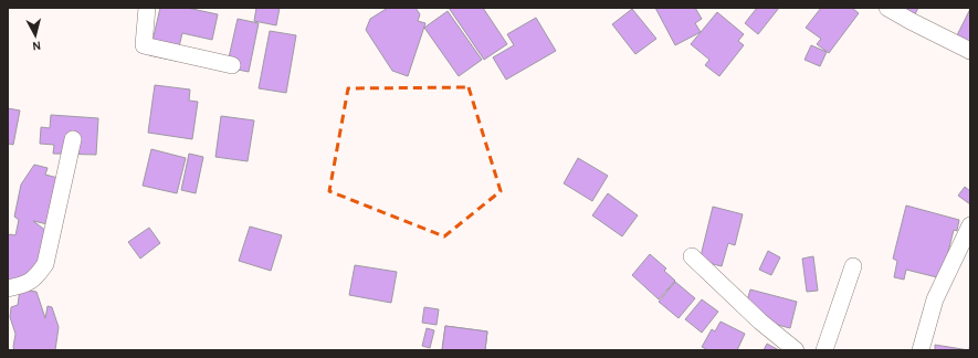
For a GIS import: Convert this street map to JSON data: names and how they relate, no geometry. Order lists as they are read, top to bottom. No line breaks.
{"north":"bottom"}
